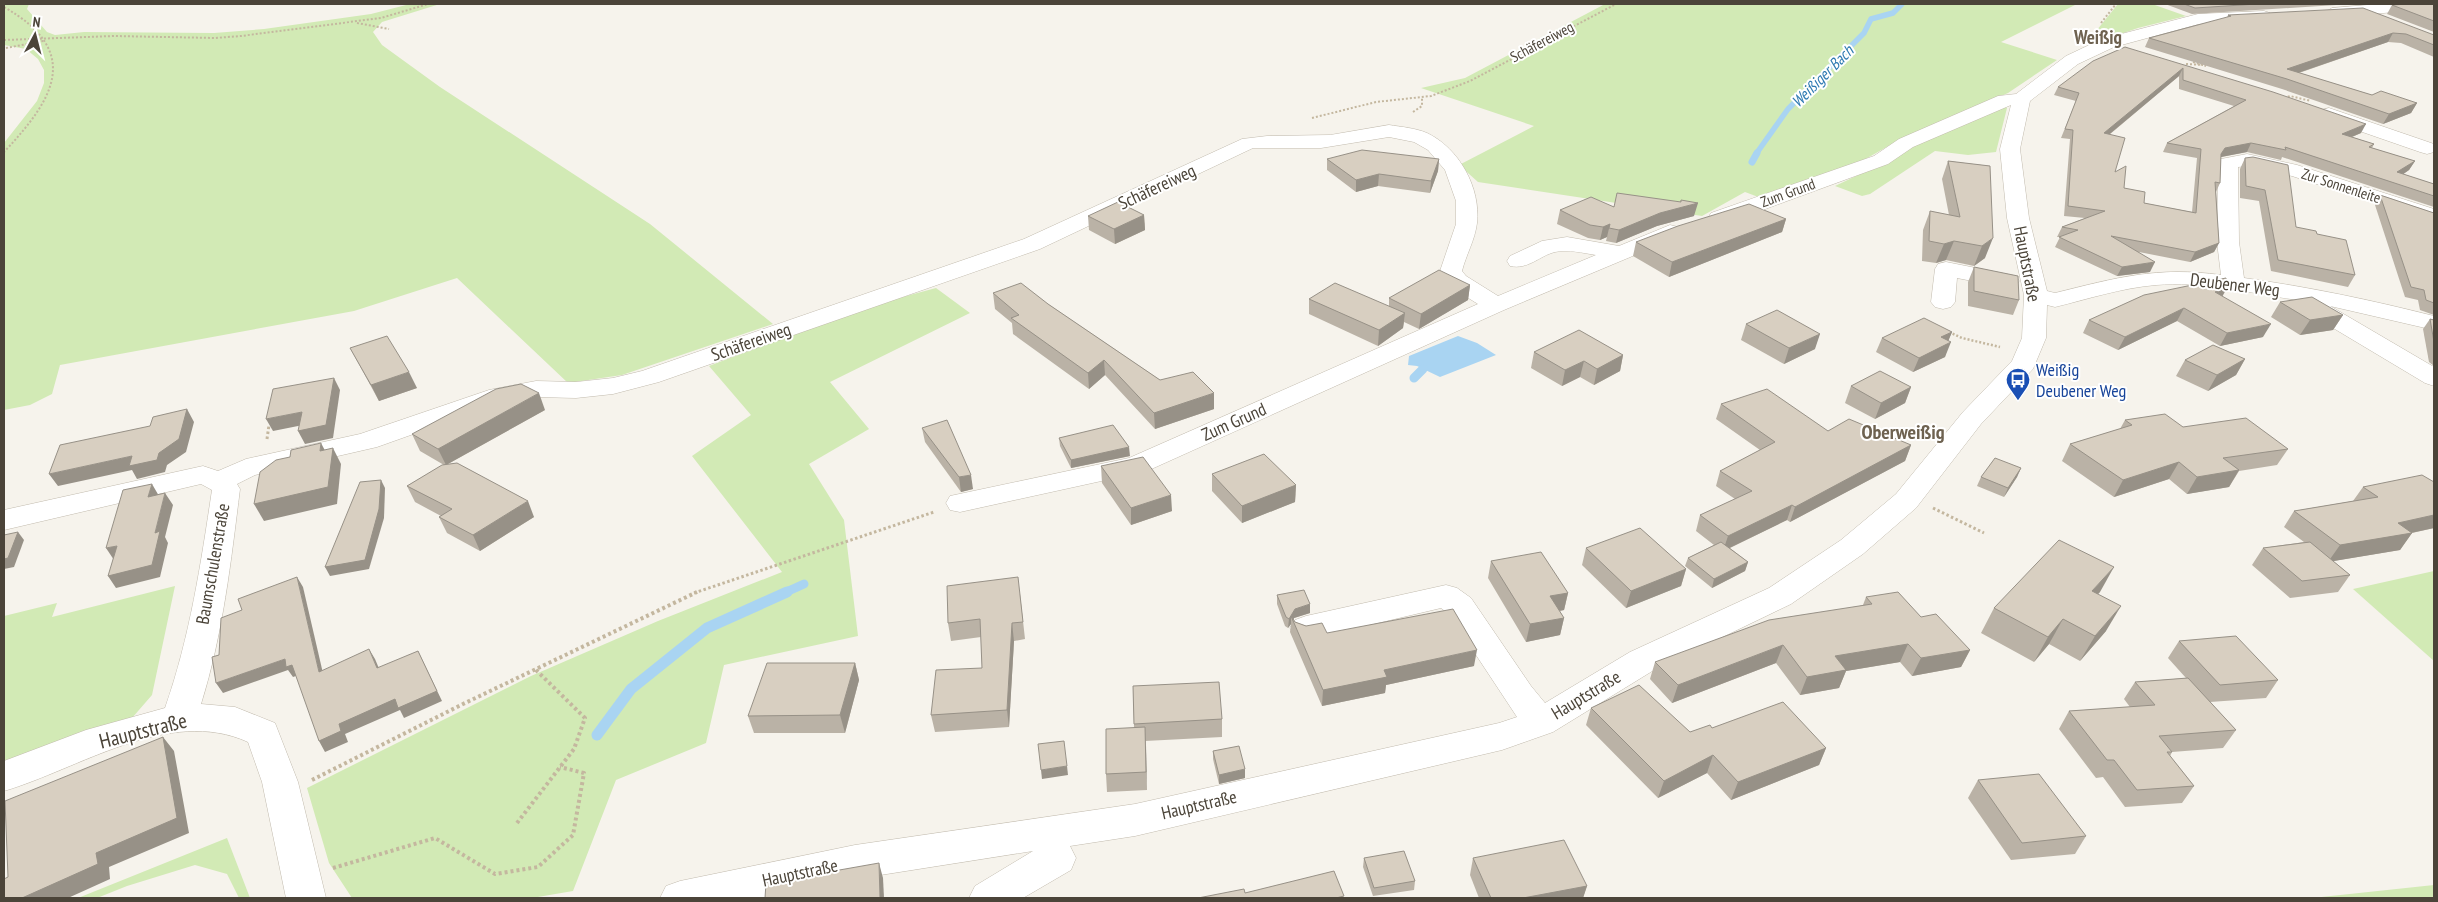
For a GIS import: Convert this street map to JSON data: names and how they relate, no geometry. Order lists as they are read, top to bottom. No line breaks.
{"streets":{"street":["Schäfereiweg","Zur Sonnenleite","Zum Grund","Hauptstraße","Deubener Weg","Baumschulenstraße"]},"crossings":[["Schäfereiweg","Zum Grund"],["Schäfereiweg","Baumschulenstraße"],["Zur Sonnenleite","Deubener Weg"],["Zum Grund","Hauptstraße"],["Hauptstraße","Deubener Weg"],["Hauptstraße","Baumschulenstraße"]],"districts":["Weißig","Oberweißig"],"water":["Weißiger Bach"],"places":{"bus stop":["Weißig Deubener Weg"]},"north":"top"}
